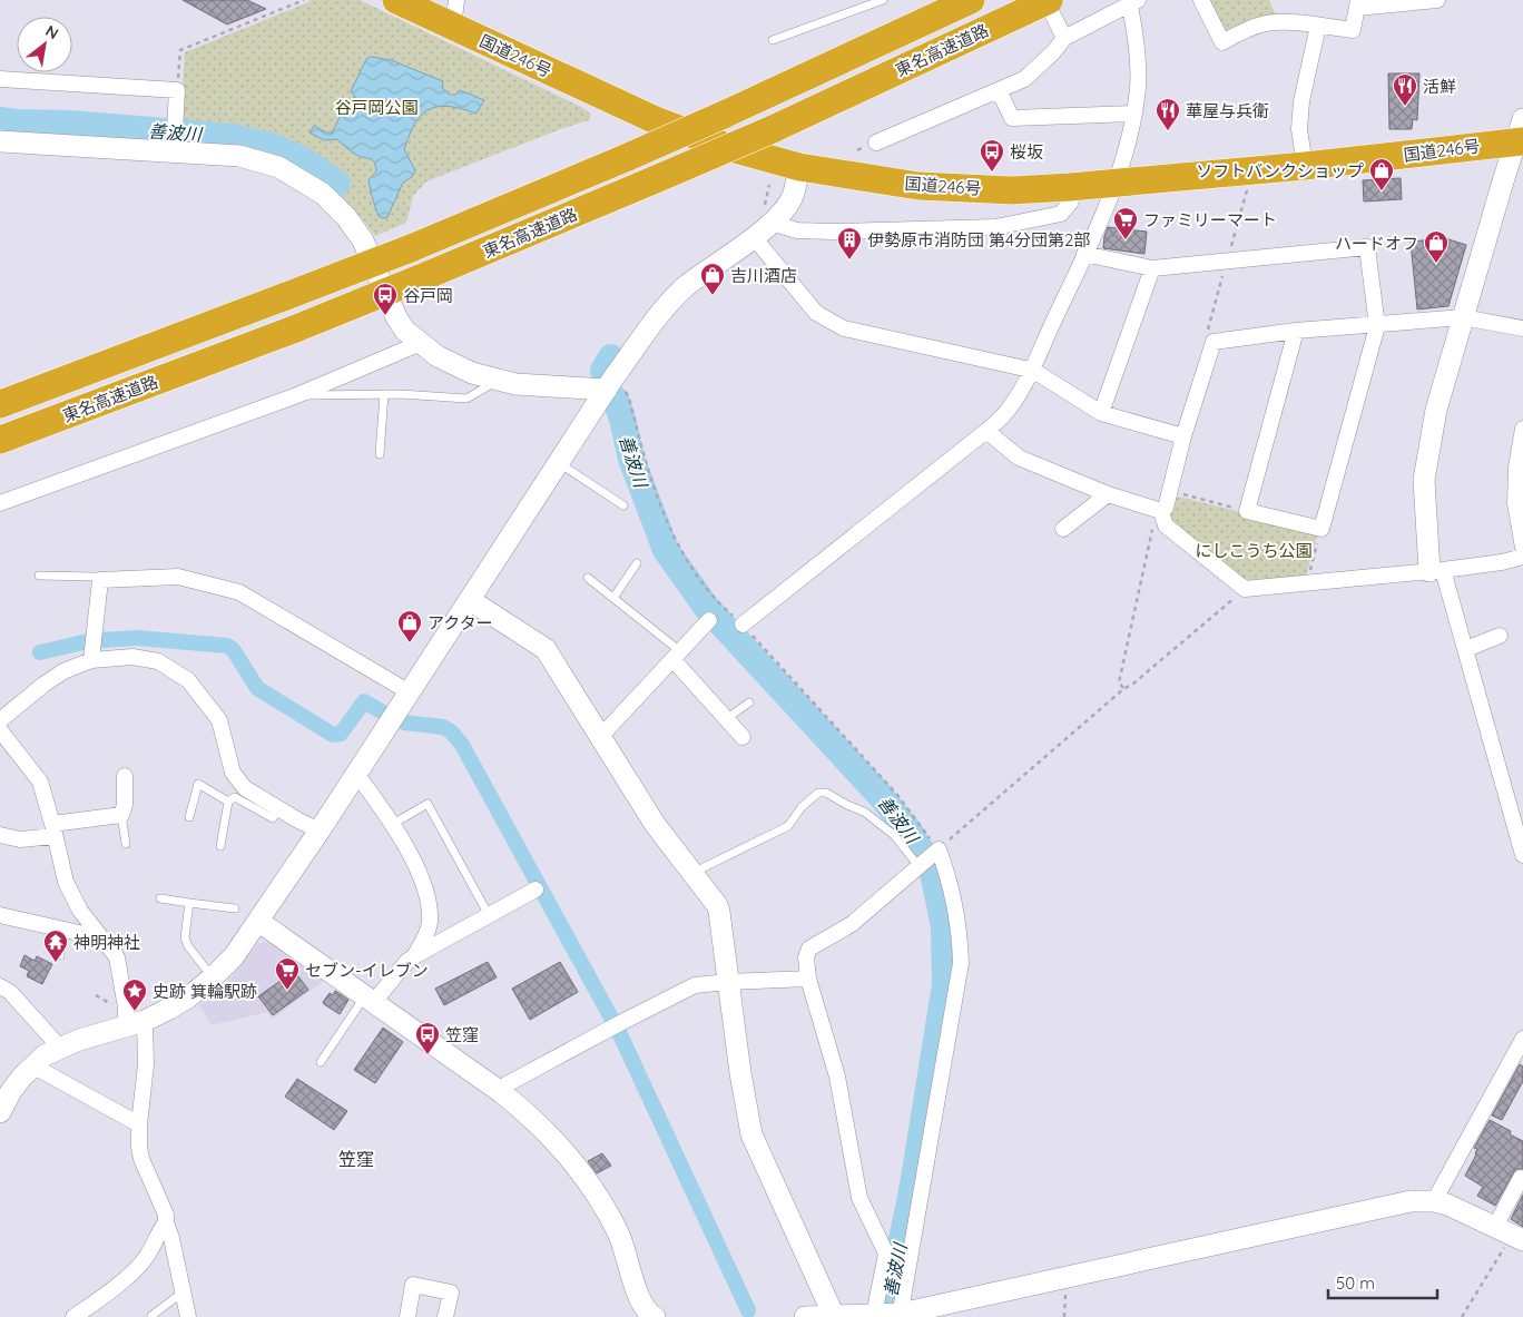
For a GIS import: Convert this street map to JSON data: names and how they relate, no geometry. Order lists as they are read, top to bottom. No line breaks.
{"streets":{"highway":["東名高速道路","国道246号"]},"districts":["笠窪"],"water":["善波川"],"parks":["谷戸岡公園","にしこうち公園"],"places":{"restaurant":["活鮮","華屋与兵衛"],"bus stop":["桜坂","谷戸岡","笠窪"],"shop":["ソフトバンクショップ","ハードオフ","吉川酒店","アクター"],"supermarket":["ファミリーマート","セブン-イレブン"],"building":["伊勢原市消防団 第4分団第2部"],"temple":["神明神社"],"place":["史跡 箕輪駅跡"]},"scale_bar":"50 m","north":"top right"}
